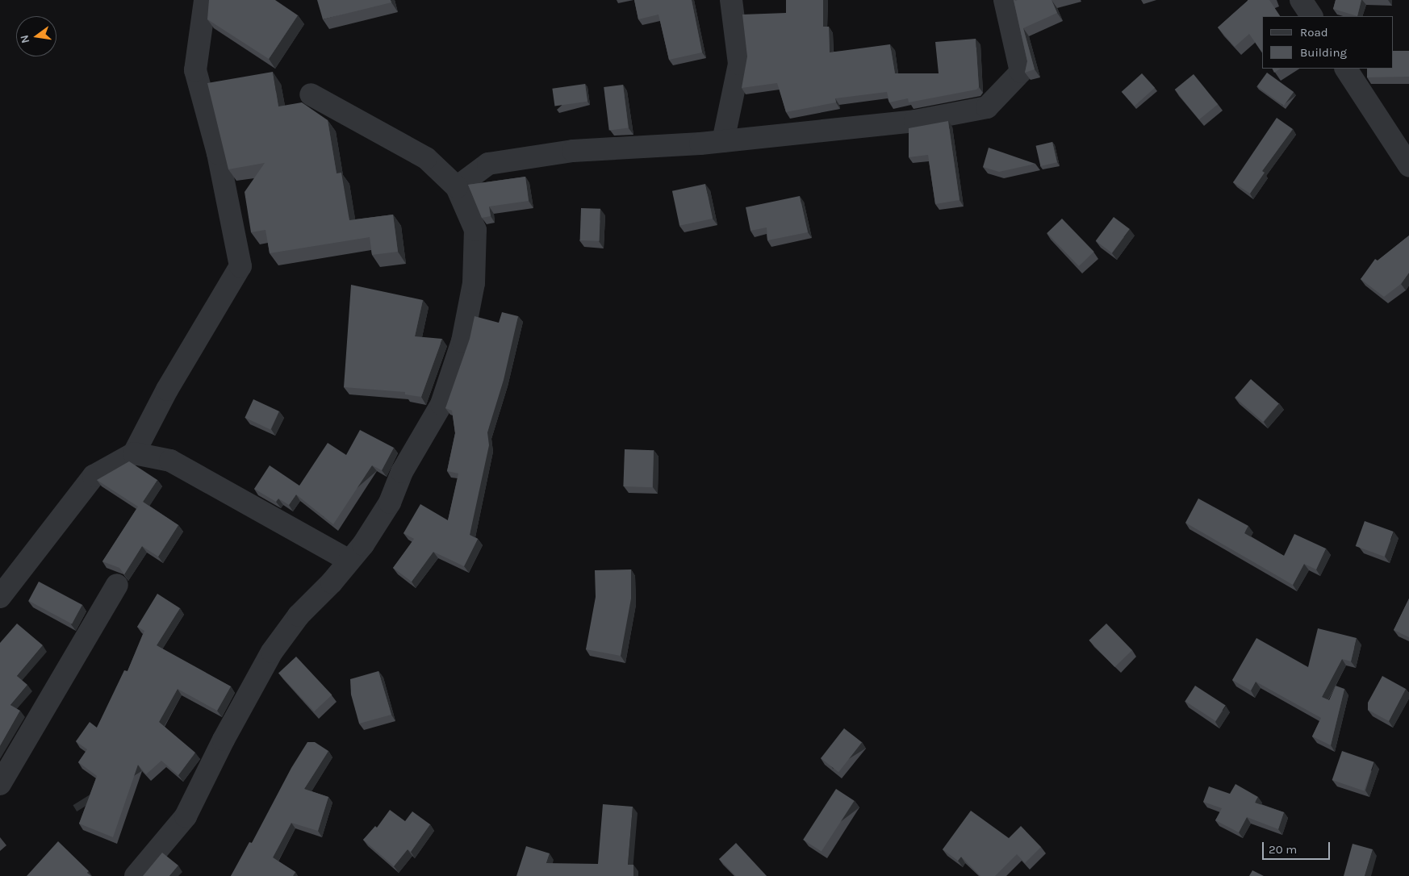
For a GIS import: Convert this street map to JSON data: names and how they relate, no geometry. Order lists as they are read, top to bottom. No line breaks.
{"legend":["Road","Building"],"scale_bar":"20 m","north":"left"}
